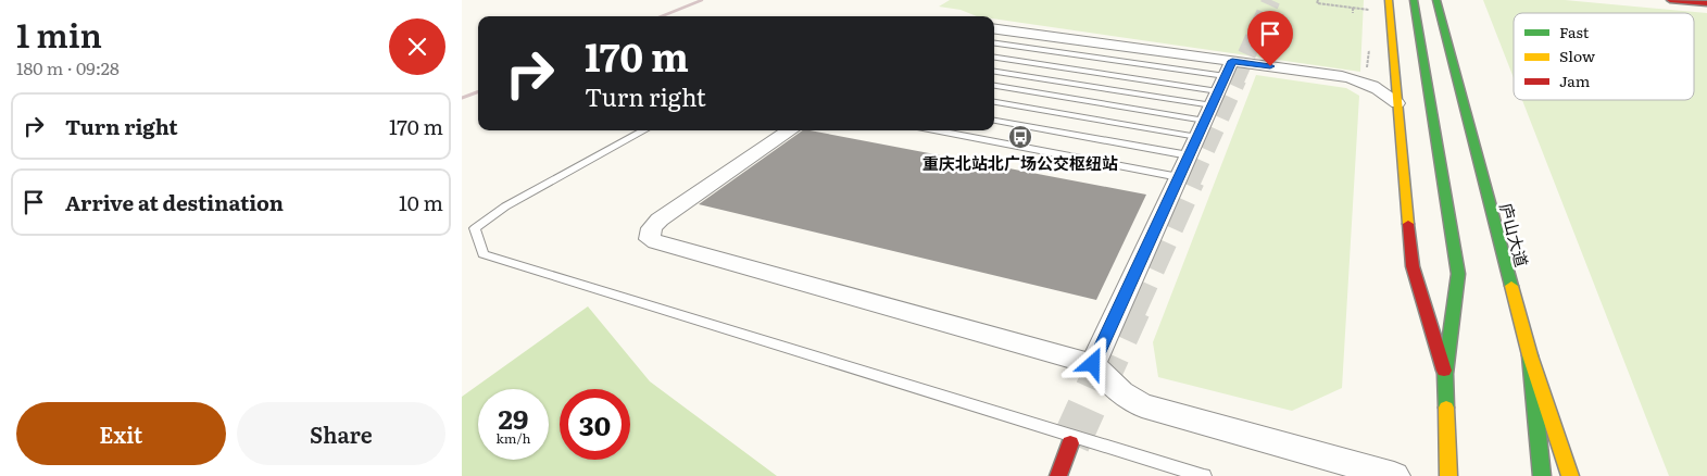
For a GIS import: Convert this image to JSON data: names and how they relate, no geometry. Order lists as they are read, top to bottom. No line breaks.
{"streets":{"main road":["庐山大道"]},"places":{"bus stop":["重庆北站北广场公交枢纽站"]},"legend":["Fast","Slow","Jam"],"page":{"heading":["1 min","180 m · 09:28"],"turn":["170 m","Turn right"],"list":[{"name":"Turn right","value":"170 m"},{"name":"Arrive at destination","value":"10 m"}],"speed":"29 km/h","limit":"30","buttons":["Exit","Share"]}}
